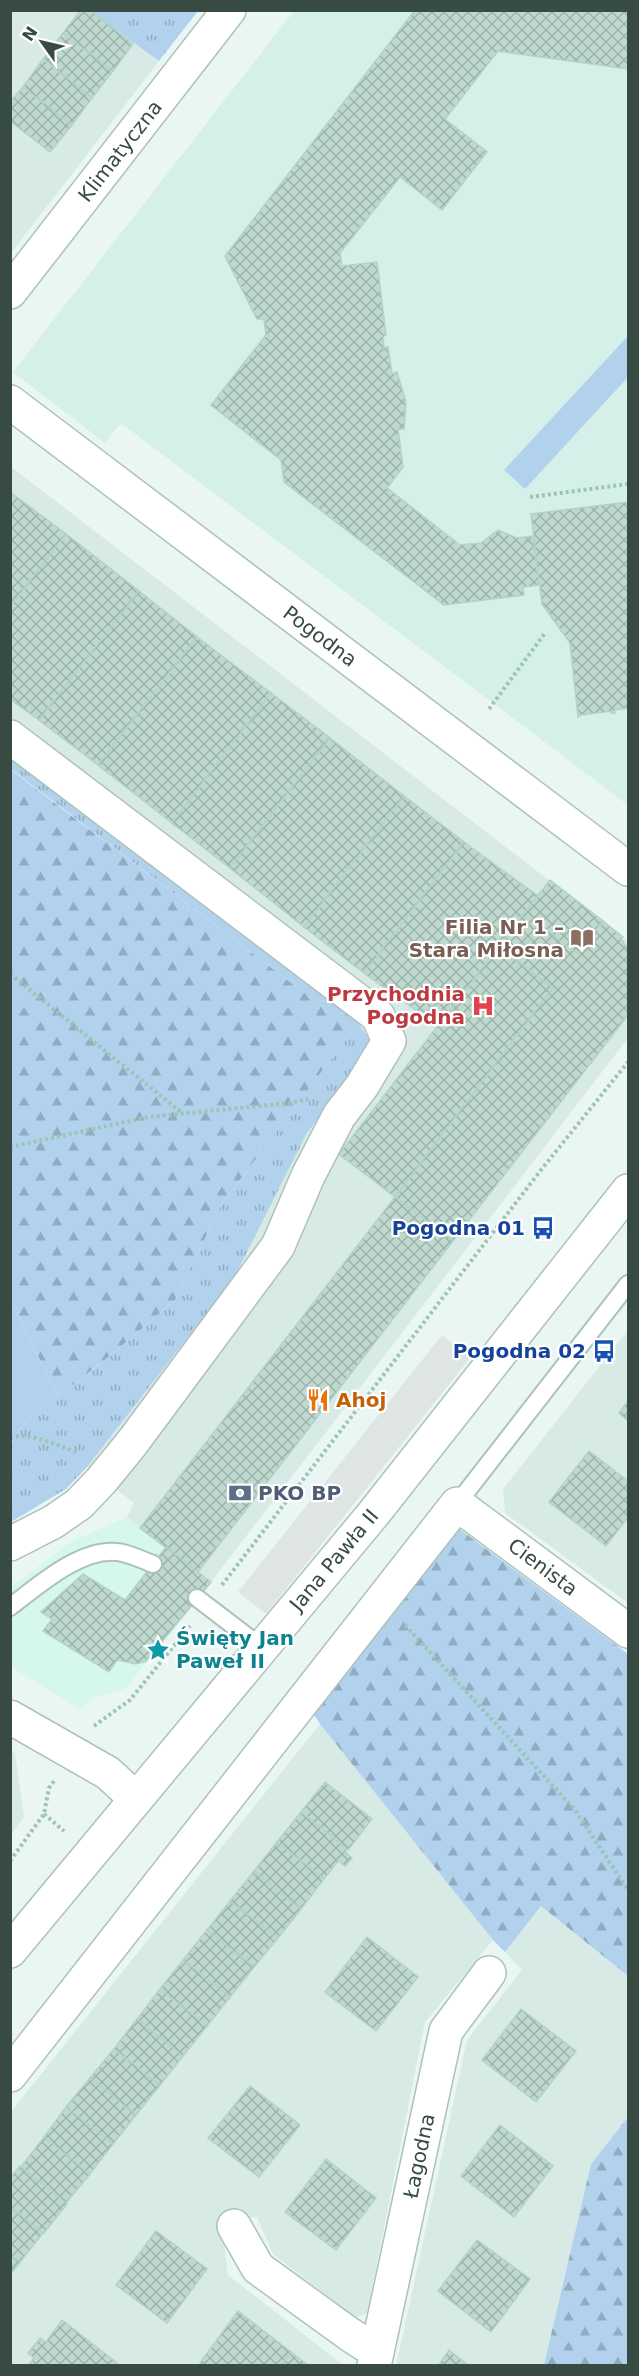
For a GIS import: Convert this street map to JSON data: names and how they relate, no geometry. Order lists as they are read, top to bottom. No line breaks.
{"streets":{"street":["Klimatyczna","Pogodna","Jana Pawła II","Cienista","Łagodna"]},"places":{"library":["Filia Nr 1 – Stara Miłosna"],"hospital":["Przychodnia Pogodna"],"bus stop":["Pogodna 01","Pogodna 02"],"restaurant":["Ahoj"],"bank":["PKO BP"],"place":["Święty Jan Paweł II"]},"north":"top left"}
